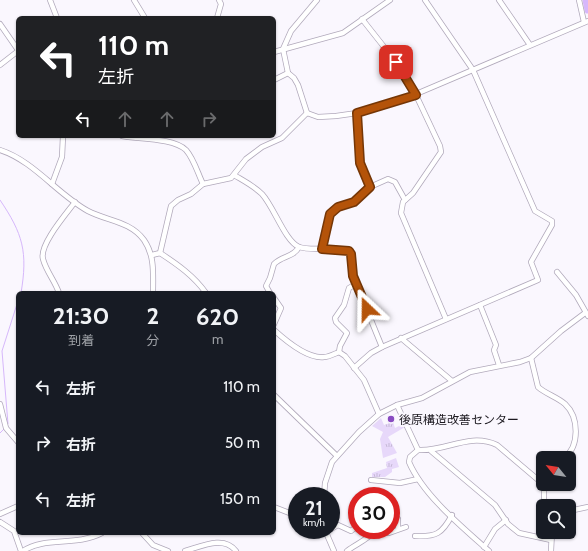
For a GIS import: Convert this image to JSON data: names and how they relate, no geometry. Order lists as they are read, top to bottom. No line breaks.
{"places":["後原構造改善センター"],"north":"top left","page":{"turn":["110 m","左折"],"eta":["21:30","到着","2","分","620","m"],"list":[{"name":"左折","value":"110 m"},{"name":"右折","value":"50 m"},{"name":"左折","value":"150 m"}],"speed":"21 km/h","limit":"30"}}
